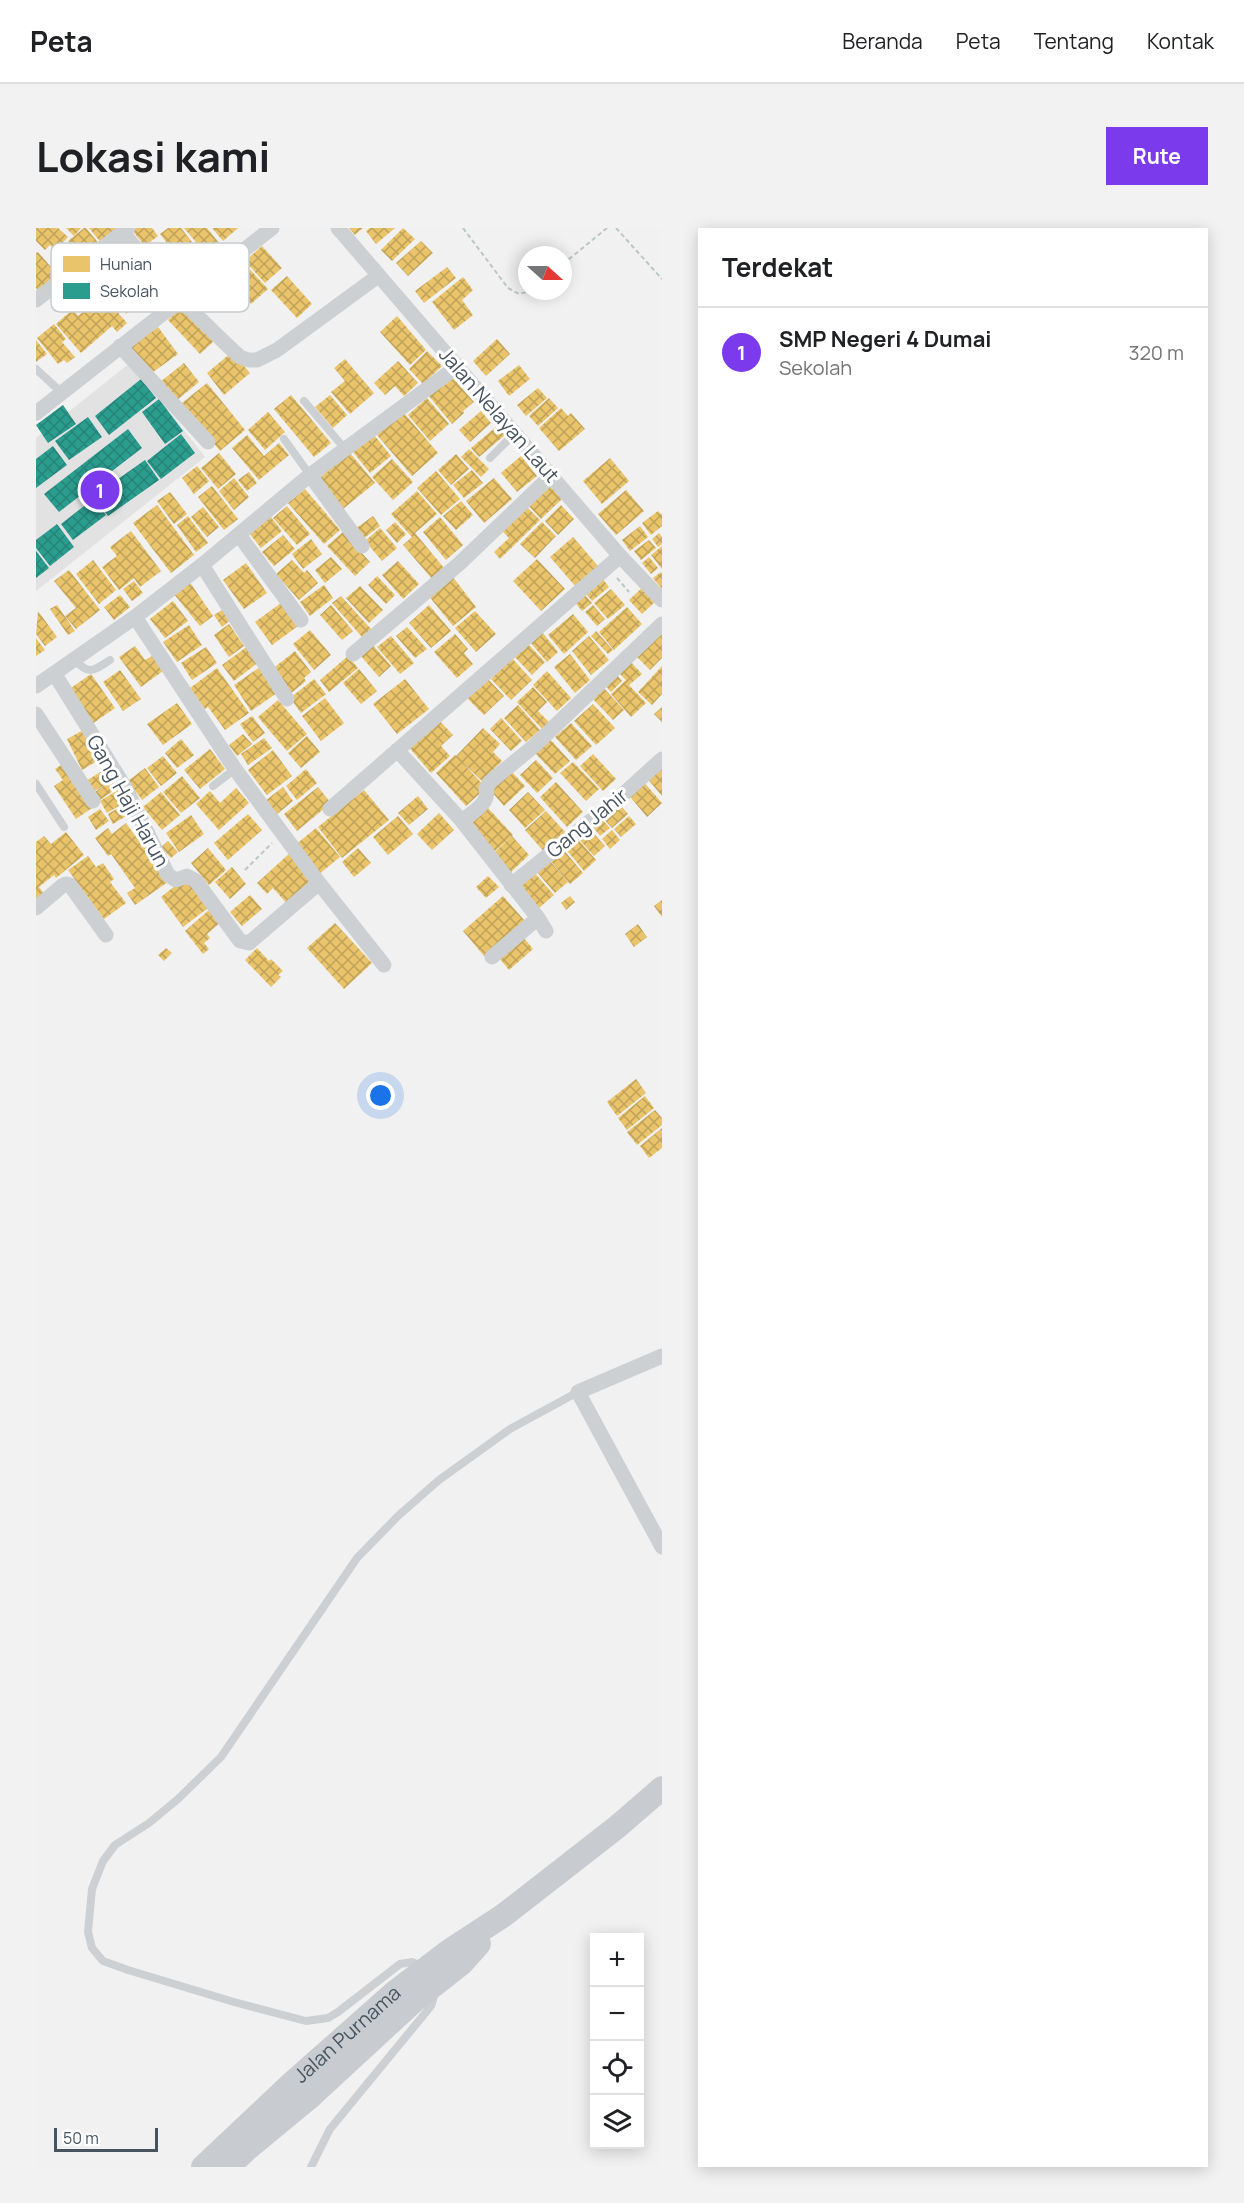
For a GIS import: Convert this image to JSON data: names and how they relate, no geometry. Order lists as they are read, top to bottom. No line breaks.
{"streets":{"main road":["Jalan Purnama"],"street":["Jalan Nelayan Laut","Gang Haji Harun","Gang Jahir"]},"legend":["Hunian","Sekolah"],"scale_bar":"50 m","north":"right","page":{"header":"Peta","nav":["Beranda","Peta","Tentang","Kontak"],"title":"Lokasi kami","buttons":"Rute","heading":"Terdekat","list":[{"mark":"1","name":"SMP Negeri 4 Dumai","note":"Sekolah","value":"320 m"}],"pins":"1","map_buttons":["+","−"],"scale":"50 m"}}
